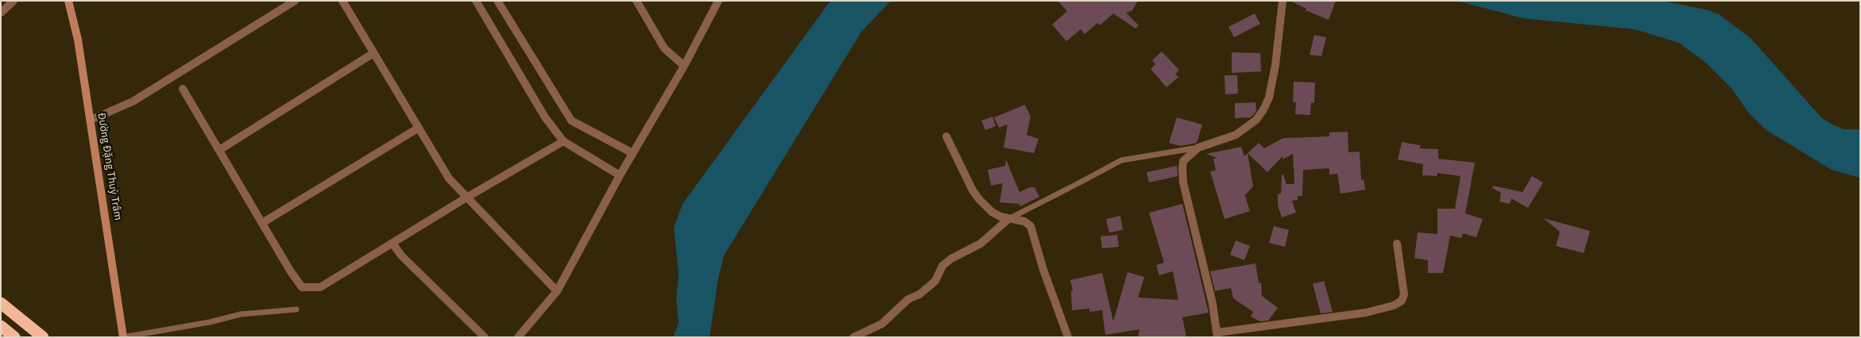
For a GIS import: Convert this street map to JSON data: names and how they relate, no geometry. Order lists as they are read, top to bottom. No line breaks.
{"streets":{"street":["Đường Đặng Thuỳ Trâm"]}}
